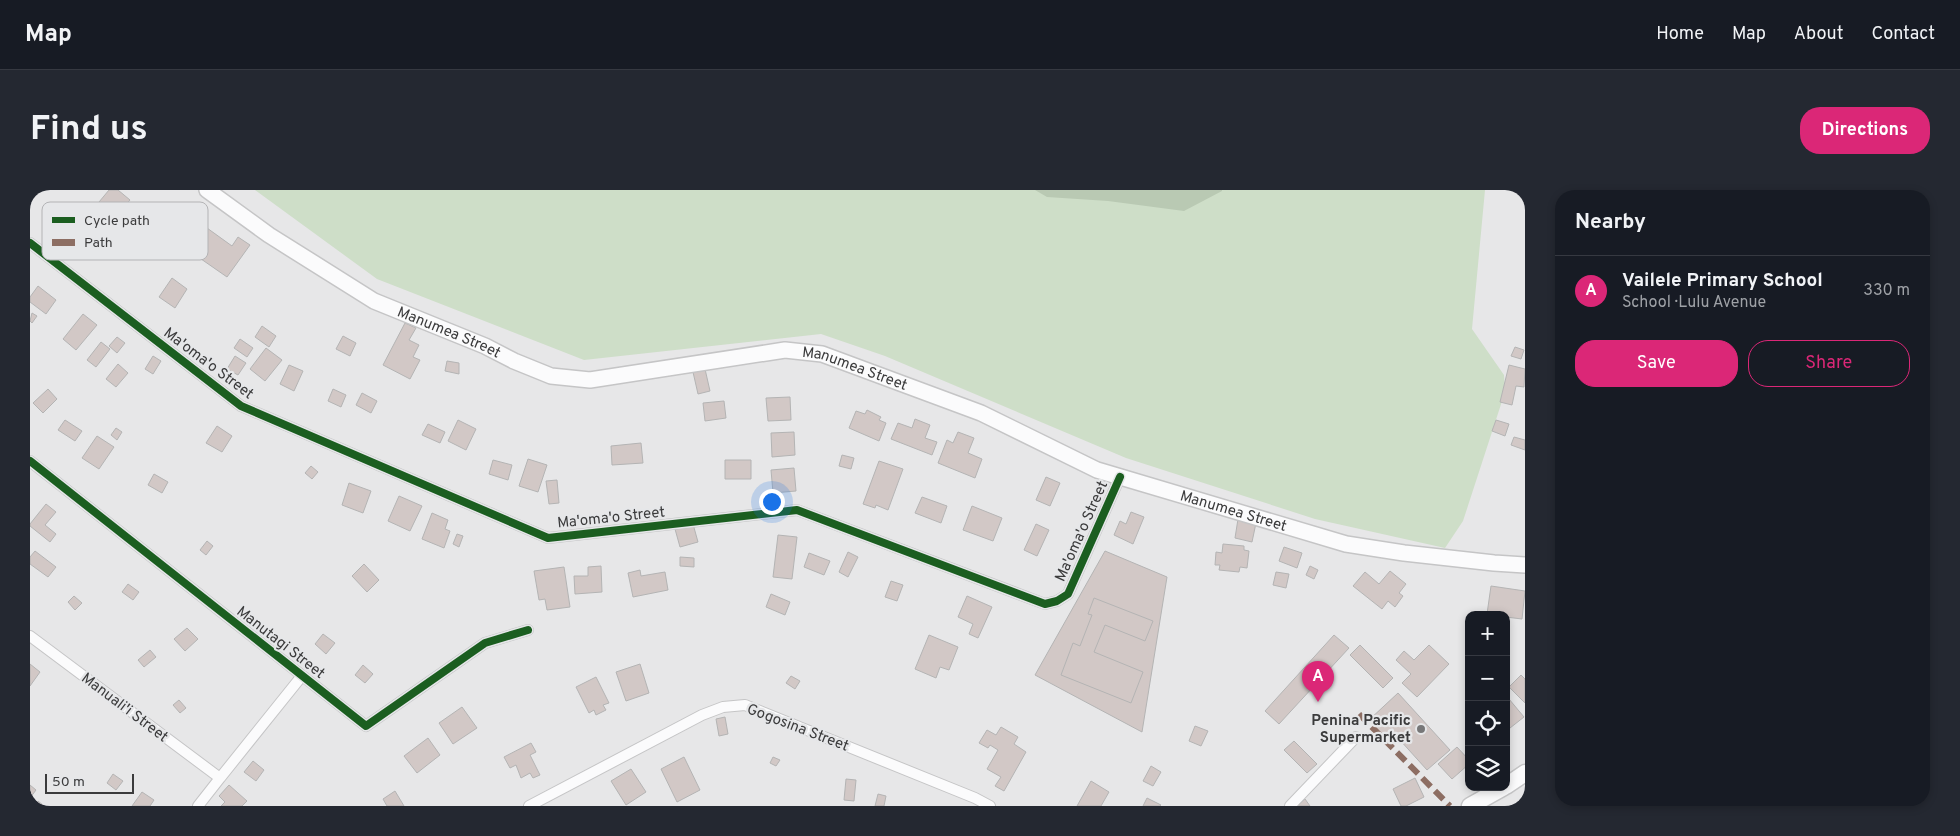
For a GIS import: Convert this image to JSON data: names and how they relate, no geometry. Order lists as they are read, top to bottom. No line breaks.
{"streets":{"main road":["Manumea Street"],"street":["Ma'oma'o Street","Manutagi Street","Manuali'i Street","Gogosina Street"]},"crossings":[["Manumea Street","Ma'oma'o Street"]],"places":["Penina Pacific Supermarket"],"legend":["Cycle path","Path"],"scale_bar":"50 m","page":{"header":"Map","nav":["Home","Map","About","Contact"],"buttons":["Directions",["Save","Share"]],"title":"Find us","heading":"Nearby","list":[{"mark":"A","name":"Vailele Primary School","note":"School · Lulu Avenue","value":"330 m"}],"map_buttons":["+","−"],"pins":"A","scale":"50 m"}}
